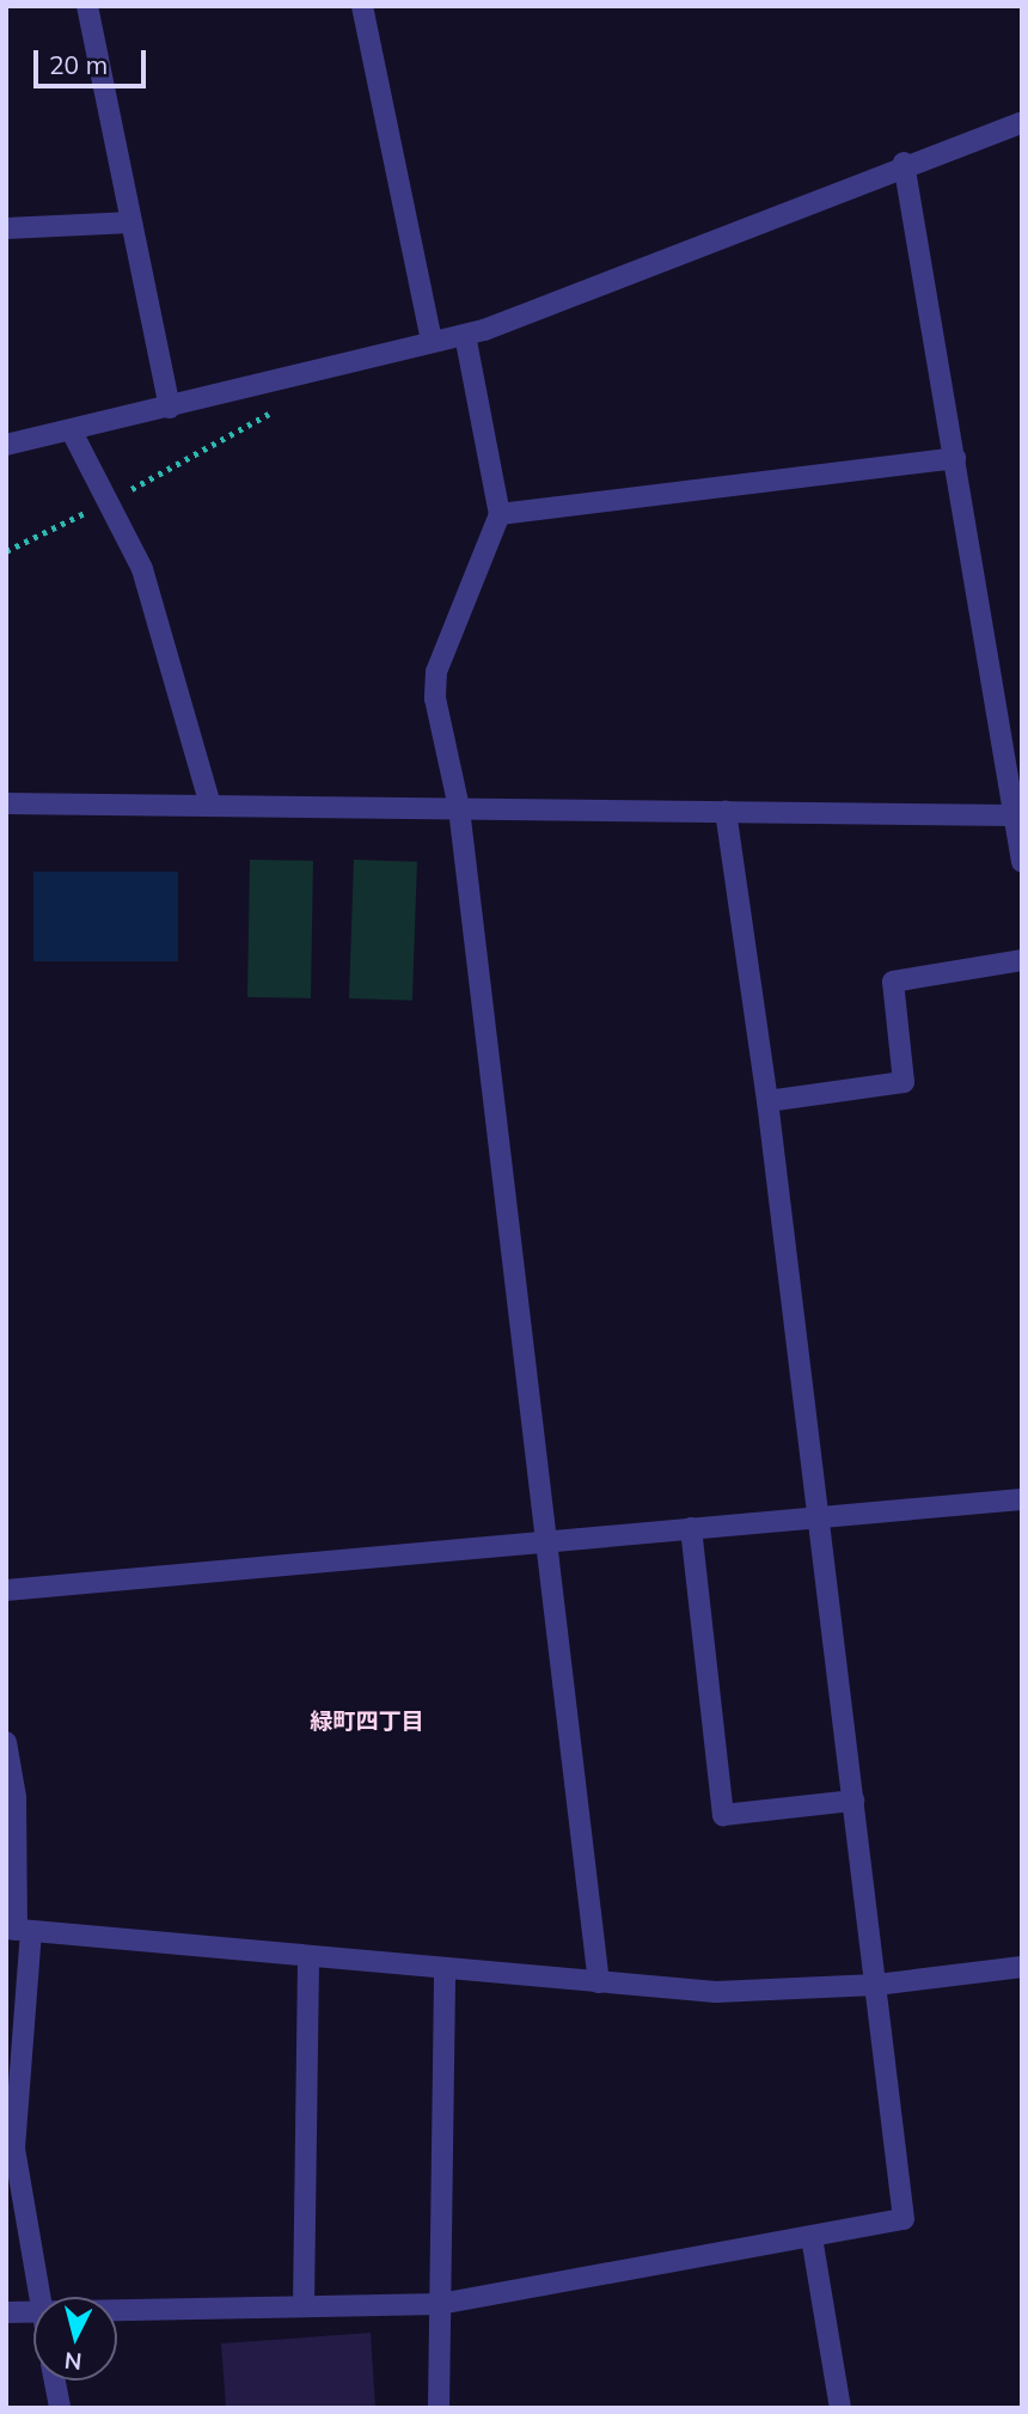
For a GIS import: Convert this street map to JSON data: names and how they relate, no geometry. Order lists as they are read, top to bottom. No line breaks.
{"districts":["緑町四丁目"],"scale_bar":"20 m","north":"bottom"}
